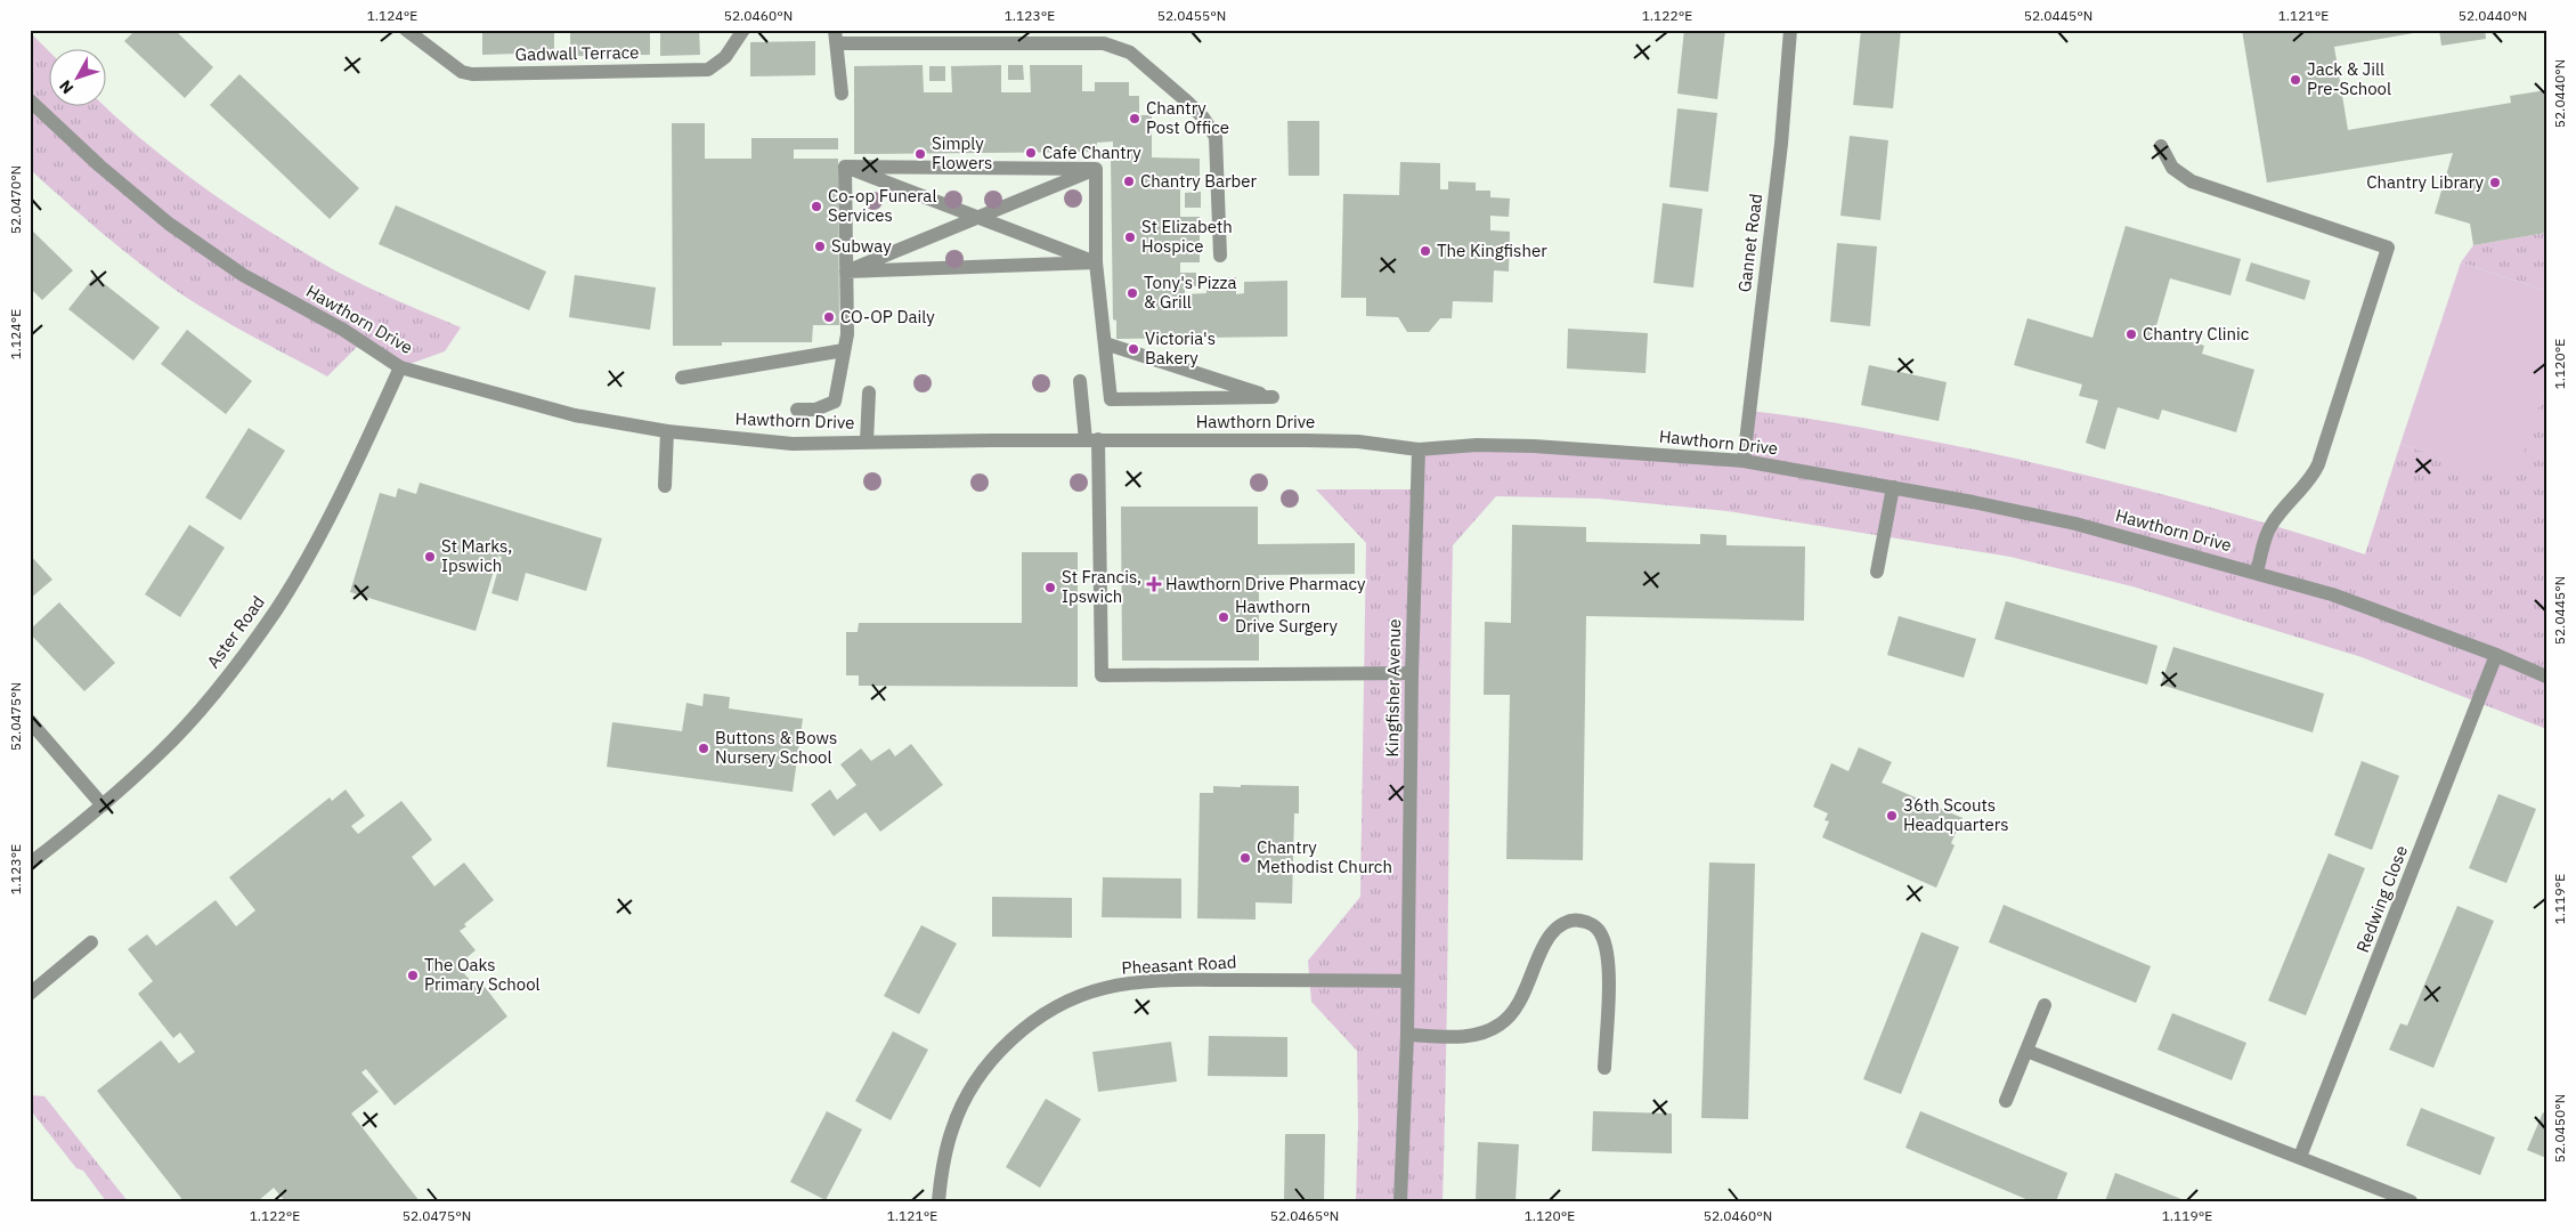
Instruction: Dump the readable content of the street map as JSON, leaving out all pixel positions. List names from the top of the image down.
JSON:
{
  "streets": {
    "street": [
      "Gadwall Terrace",
      "Gannet Road",
      "Hawthorn Drive",
      "Aster Road",
      "Kingfisher Avenue",
      "Redwing Close",
      "Pheasant Road"
    ]
  },
  "crossings": [
    ["Gannet Road", "Hawthorn Drive"],
    ["Hawthorn Drive", "Aster Road"],
    ["Hawthorn Drive", "Kingfisher Avenue"],
    ["Hawthorn Drive", "Redwing Close"],
    ["Kingfisher Avenue", "Pheasant Road"]
  ],
  "places": {
    "other": [
      "Jack & Jill Pre-School",
      "Chantry Post Office",
      "Cafe Chantry",
      "Simply Flowers",
      "Chantry Barber",
      "Chantry Library",
      "Co-op Funeral Services",
      "St Elizabeth Hospice",
      "Subway",
      "The Kingfisher",
      "Tony's Pizza & Grill",
      "CO-OP Daily",
      "Chantry Clinic",
      "Victoria's Bakery",
      "St Marks, Ipswich",
      "St Francis, Ipswich",
      "Hawthorn Drive Surgery",
      "Buttons & Bows Nursery School",
      "36th Scouts Headquarters",
      "Chantry Methodist Church",
      "The Oaks Primary School"
    ],
    "health": ["Hawthorn Drive Pharmacy"]
  },
  "north": "bottom left",
  "coordinates": [
    "1.124°E",
    "52.0460°N",
    "1.123°E",
    "52.0455°N",
    "1.122°E",
    "52.0445°N",
    "1.121°E",
    "52.0440°N",
    "52.0470°N",
    "1.120°E",
    "52.0475°N",
    "1.119°E",
    "52.0450°N",
    "52.0465°N"
  ]
}
